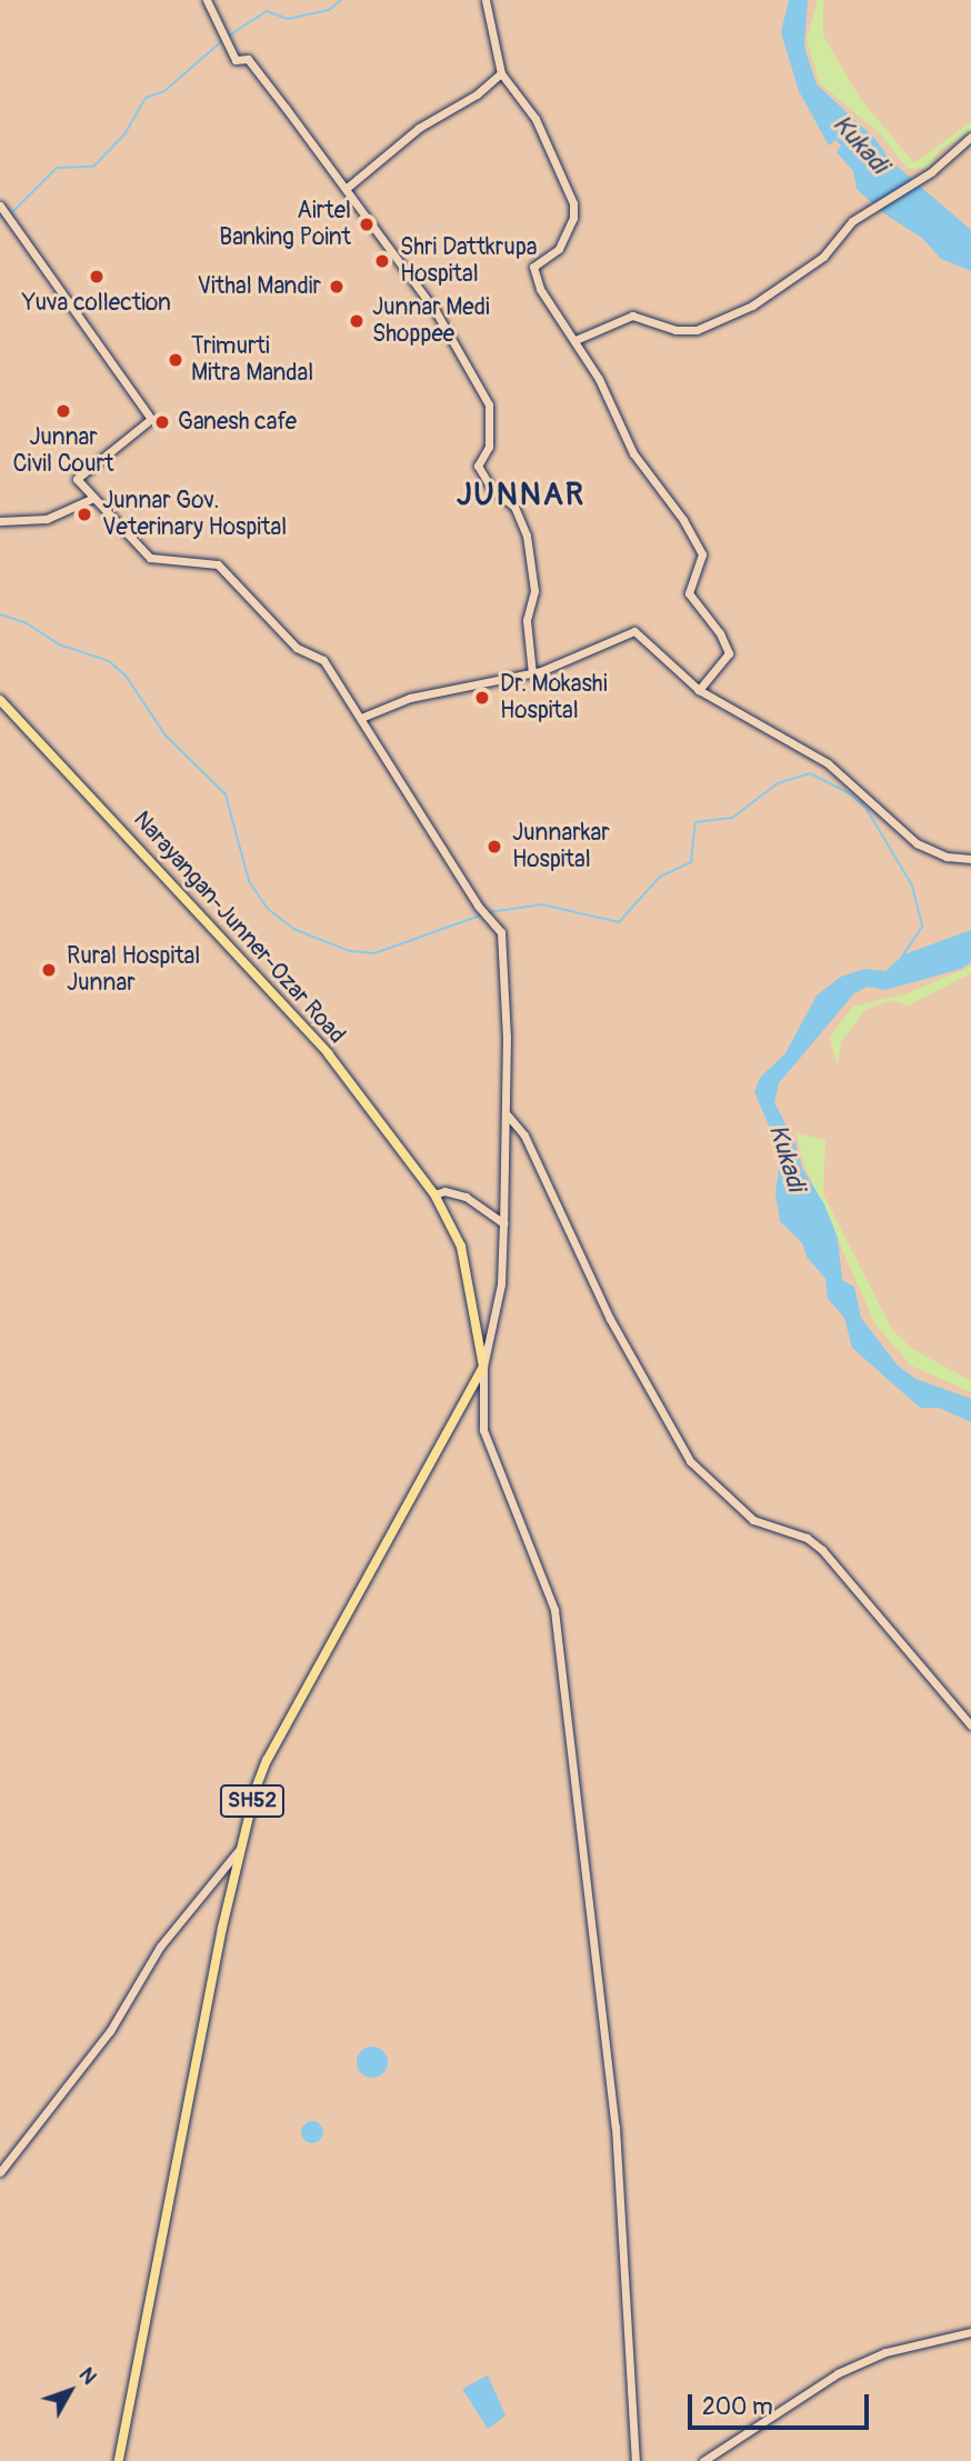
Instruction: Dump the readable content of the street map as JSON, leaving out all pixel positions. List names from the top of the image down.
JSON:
{
  "streets": {
    "main road": ["Narayangan-Junner-Ozar Road", "SH52"]
  },
  "crossings": [
    ["Narayangan-Junner-Ozar Road", "SH52"]
  ],
  "districts": ["JUNNAR"],
  "water": ["Kukadi"],
  "places": [
    "Airtel Banking Point",
    "Shri Dattkrupa Hospital",
    "Yuva collection",
    "Vithal Mandir",
    "Junnar Medi Shoppee",
    "Trimurti Mitra Mandal",
    "Junnar Civil Court",
    "Ganesh cafe",
    "Junnar Gov. Veterinary Hospital",
    "Dr. Mokashi Hospital",
    "Junnarkar Hospital",
    "Rural Hospital Junnar"
  ],
  "scale_bar": "200 m",
  "north": "top right"
}
